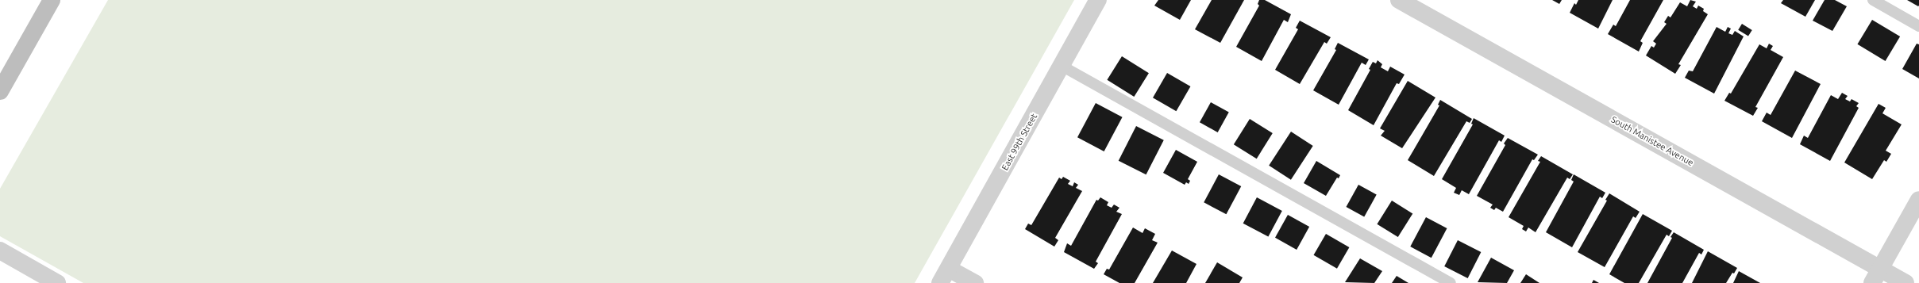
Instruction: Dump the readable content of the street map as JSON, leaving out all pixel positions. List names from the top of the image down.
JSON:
{
  "streets": {
    "street": ["South Manistee Avenue", "East 99th Street"]
  }
}
